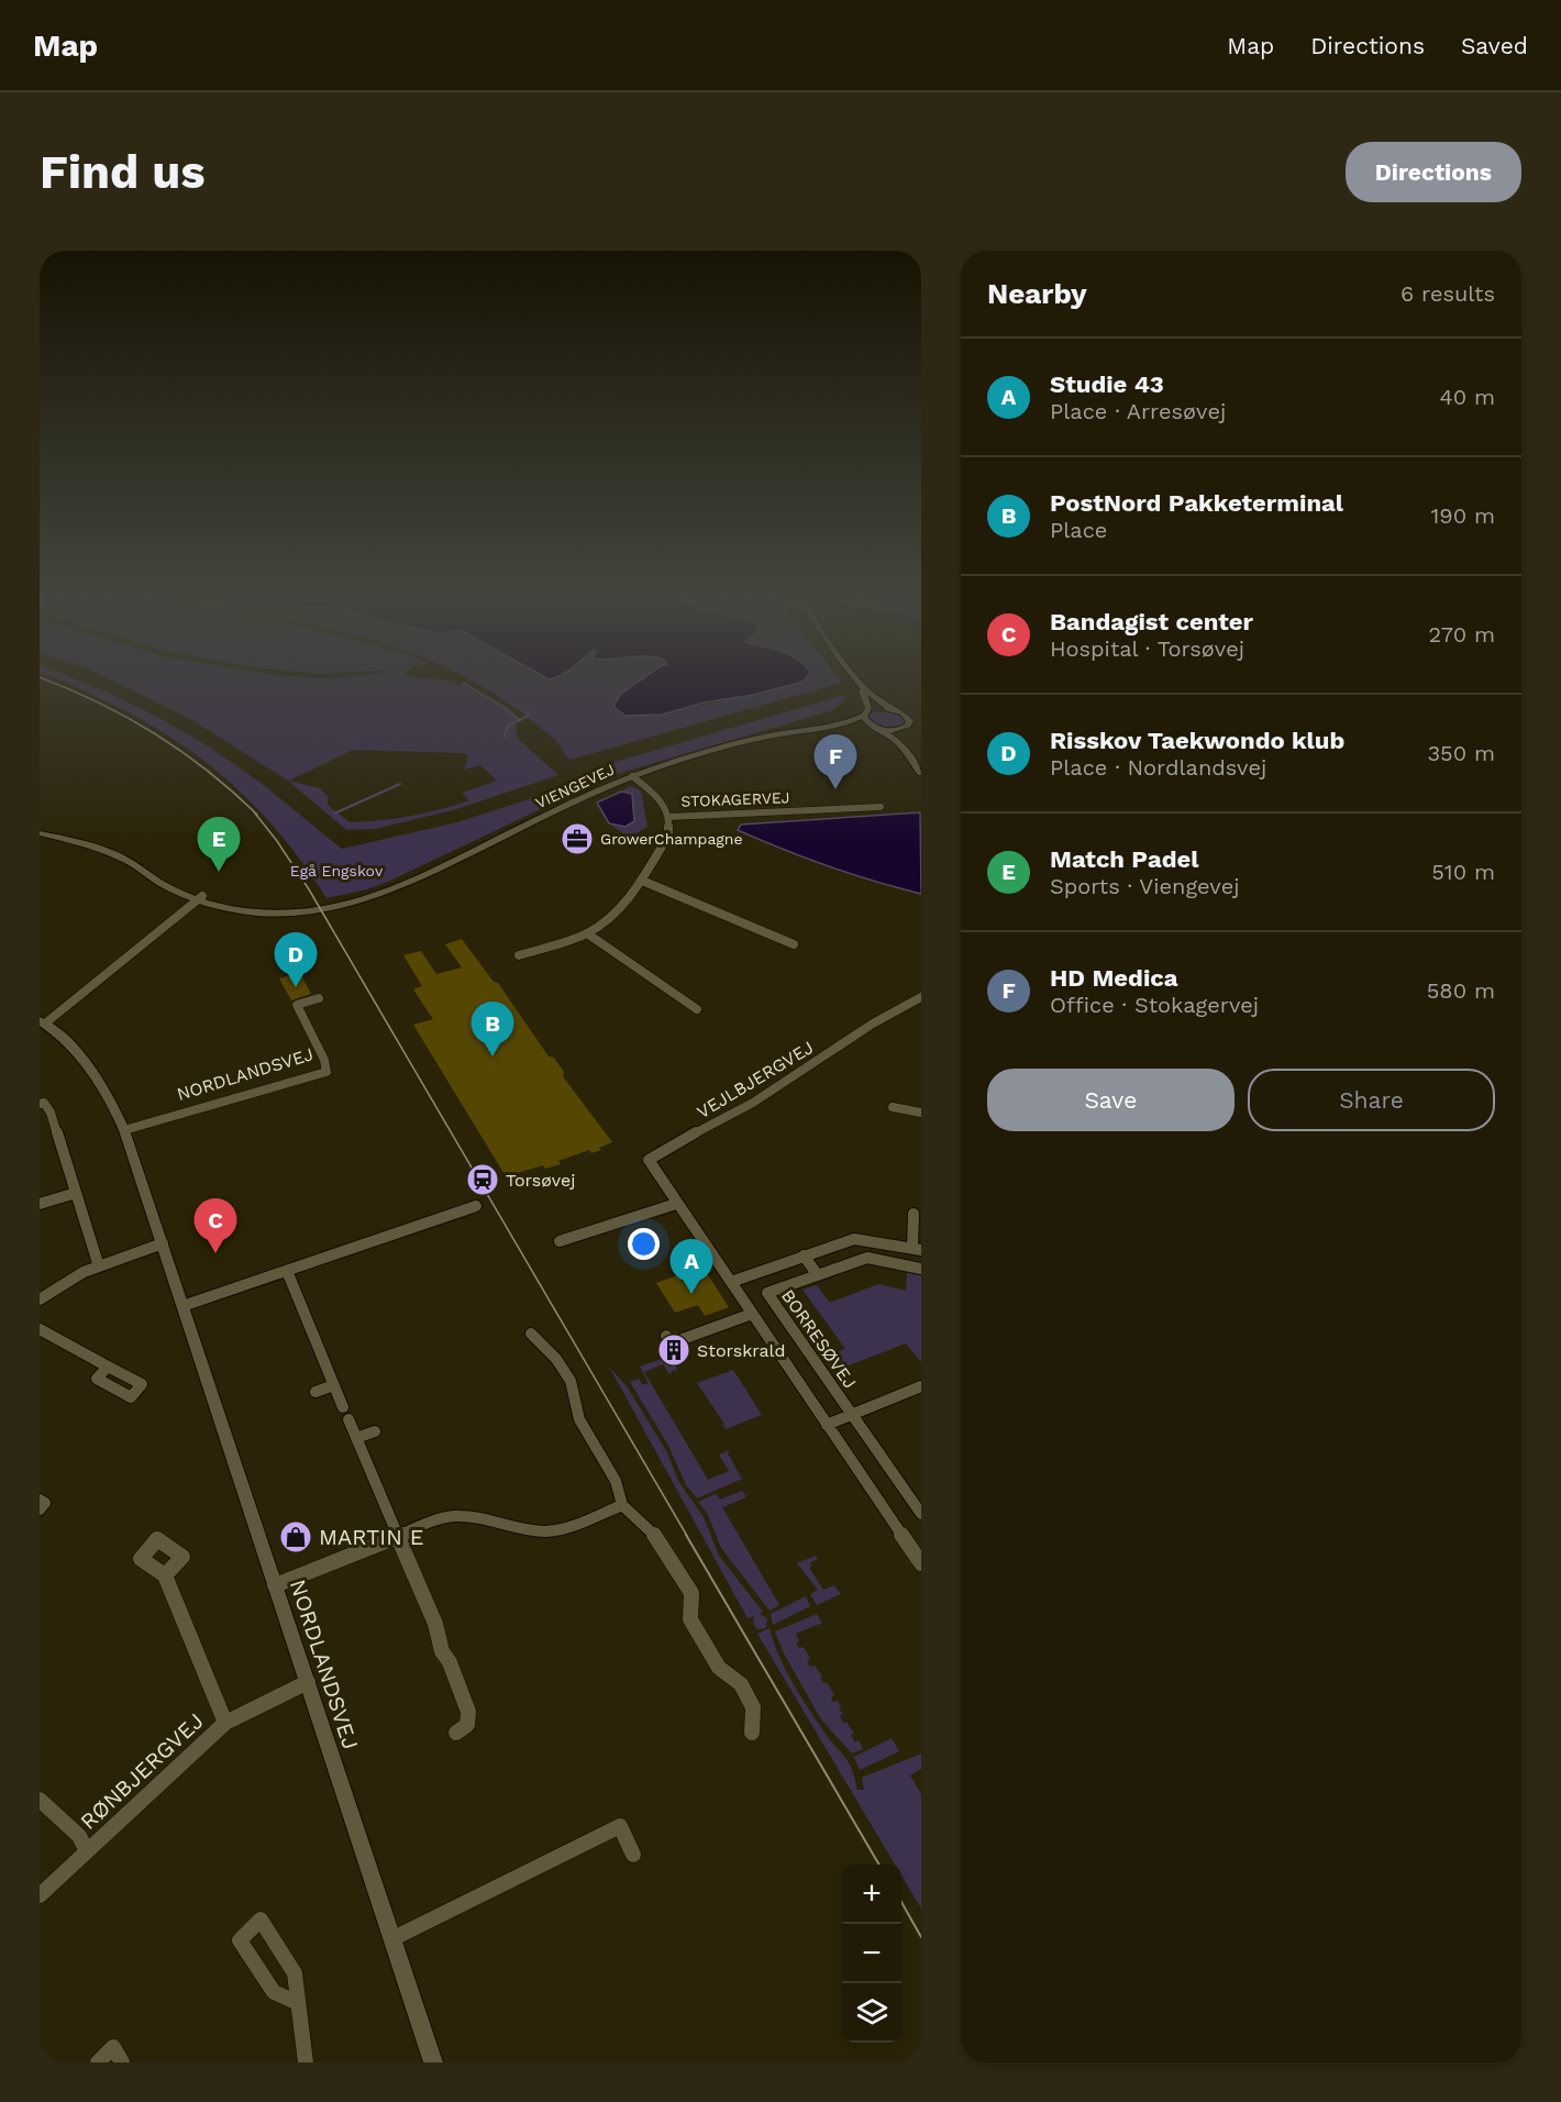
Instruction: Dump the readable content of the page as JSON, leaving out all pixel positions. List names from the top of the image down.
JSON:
{
  "streets": {
    "street": [
      "VIENGEVEJ",
      "STOKAGERVEJ",
      "NORDLANDSVEJ",
      "VEJLBJERGVEJ",
      "BORRESØVEJ",
      "RØNBJERGVEJ"
    ]
  },
  "crossings": [
    ["VIENGEVEJ", "STOKAGERVEJ"],
    ["NORDLANDSVEJ", "RØNBJERGVEJ"]
  ],
  "parks": ["Egå Engskov"],
  "places": {
    "office": ["GrowerChampagne"],
    "station": ["Torsøvej"],
    "building": ["Storskrald"],
    "shop": ["MARTIN E"]
  },
  "page": {
    "header": "Map",
    "nav": ["Map", "Directions", "Saved"],
    "buttons": [
      "Directions",
      ["Save", "Share"]
    ],
    "title": "Find us",
    "heading": ["Nearby", "6 results"],
    "list": [
      {
        "mark": "A",
        "name": "Studie 43",
        "note": "Place · Arresøvej",
        "value": "40 m"
      },
      {
        "mark": "B",
        "name": "PostNord Pakketerminal",
        "note": "Place",
        "value": "190 m"
      },
      {
        "mark": "C",
        "name": "Bandagist center",
        "note": "Hospital · Torsøvej",
        "value": "270 m"
      },
      {
        "mark": "D",
        "name": "Risskov Taekwondo klub",
        "note": "Place · Nordlandsvej",
        "value": "350 m"
      },
      {
        "mark": "E",
        "name": "Match Padel",
        "note": "Sports · Viengevej",
        "value": "510 m"
      },
      {
        "mark": "F",
        "name": "HD Medica",
        "note": "Office · Stokagervej",
        "value": "580 m"
      }
    ],
    "pins": [
      "F",
      "E",
      "D",
      "B",
      "C",
      "A"
    ],
    "map_buttons": ["+", "−"]
  }
}
